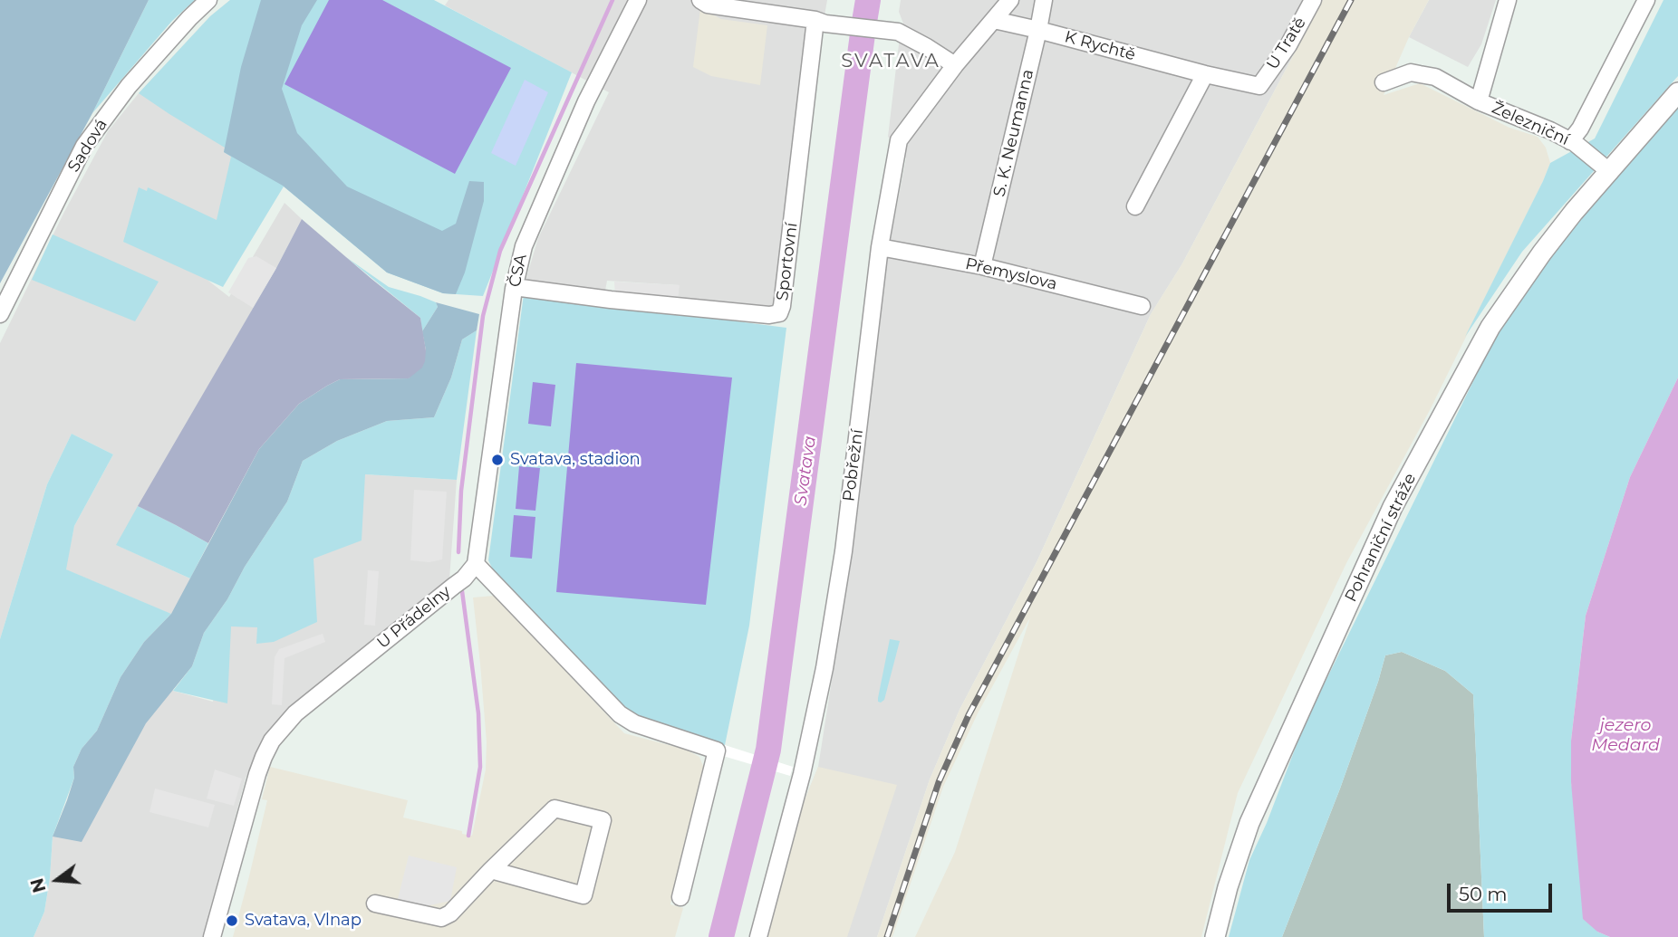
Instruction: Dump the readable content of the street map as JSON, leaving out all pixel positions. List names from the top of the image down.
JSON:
{
  "streets": {
    "street": [
      "U Tratě",
      "K Rychtě",
      "Železniční",
      "S. K. Neumanna",
      "Sadová",
      "Sportovní",
      "ČSA",
      "Přemyslova",
      "Pobřežní",
      "Pohraniční stráže",
      "U Přádelny"
    ]
  },
  "crossings": [
    ["U Tratě", "K Rychtě"],
    ["K Rychtě", "S. K. Neumanna"],
    ["K Rychtě", "Pobřežní"],
    ["Železniční", "Pohraniční stráže"],
    ["S. K. Neumanna", "Přemyslova"],
    ["Sportovní", "ČSA"],
    ["ČSA", "U Přádelny"],
    ["Přemyslova", "Pobřežní"]
  ],
  "districts": ["SVATAVA"],
  "water": ["Svatava", "jezero Medard"],
  "places": ["Svatava, stadion", "Svatava, Vlnap"],
  "scale_bar": "50 m",
  "north": "left"
}
